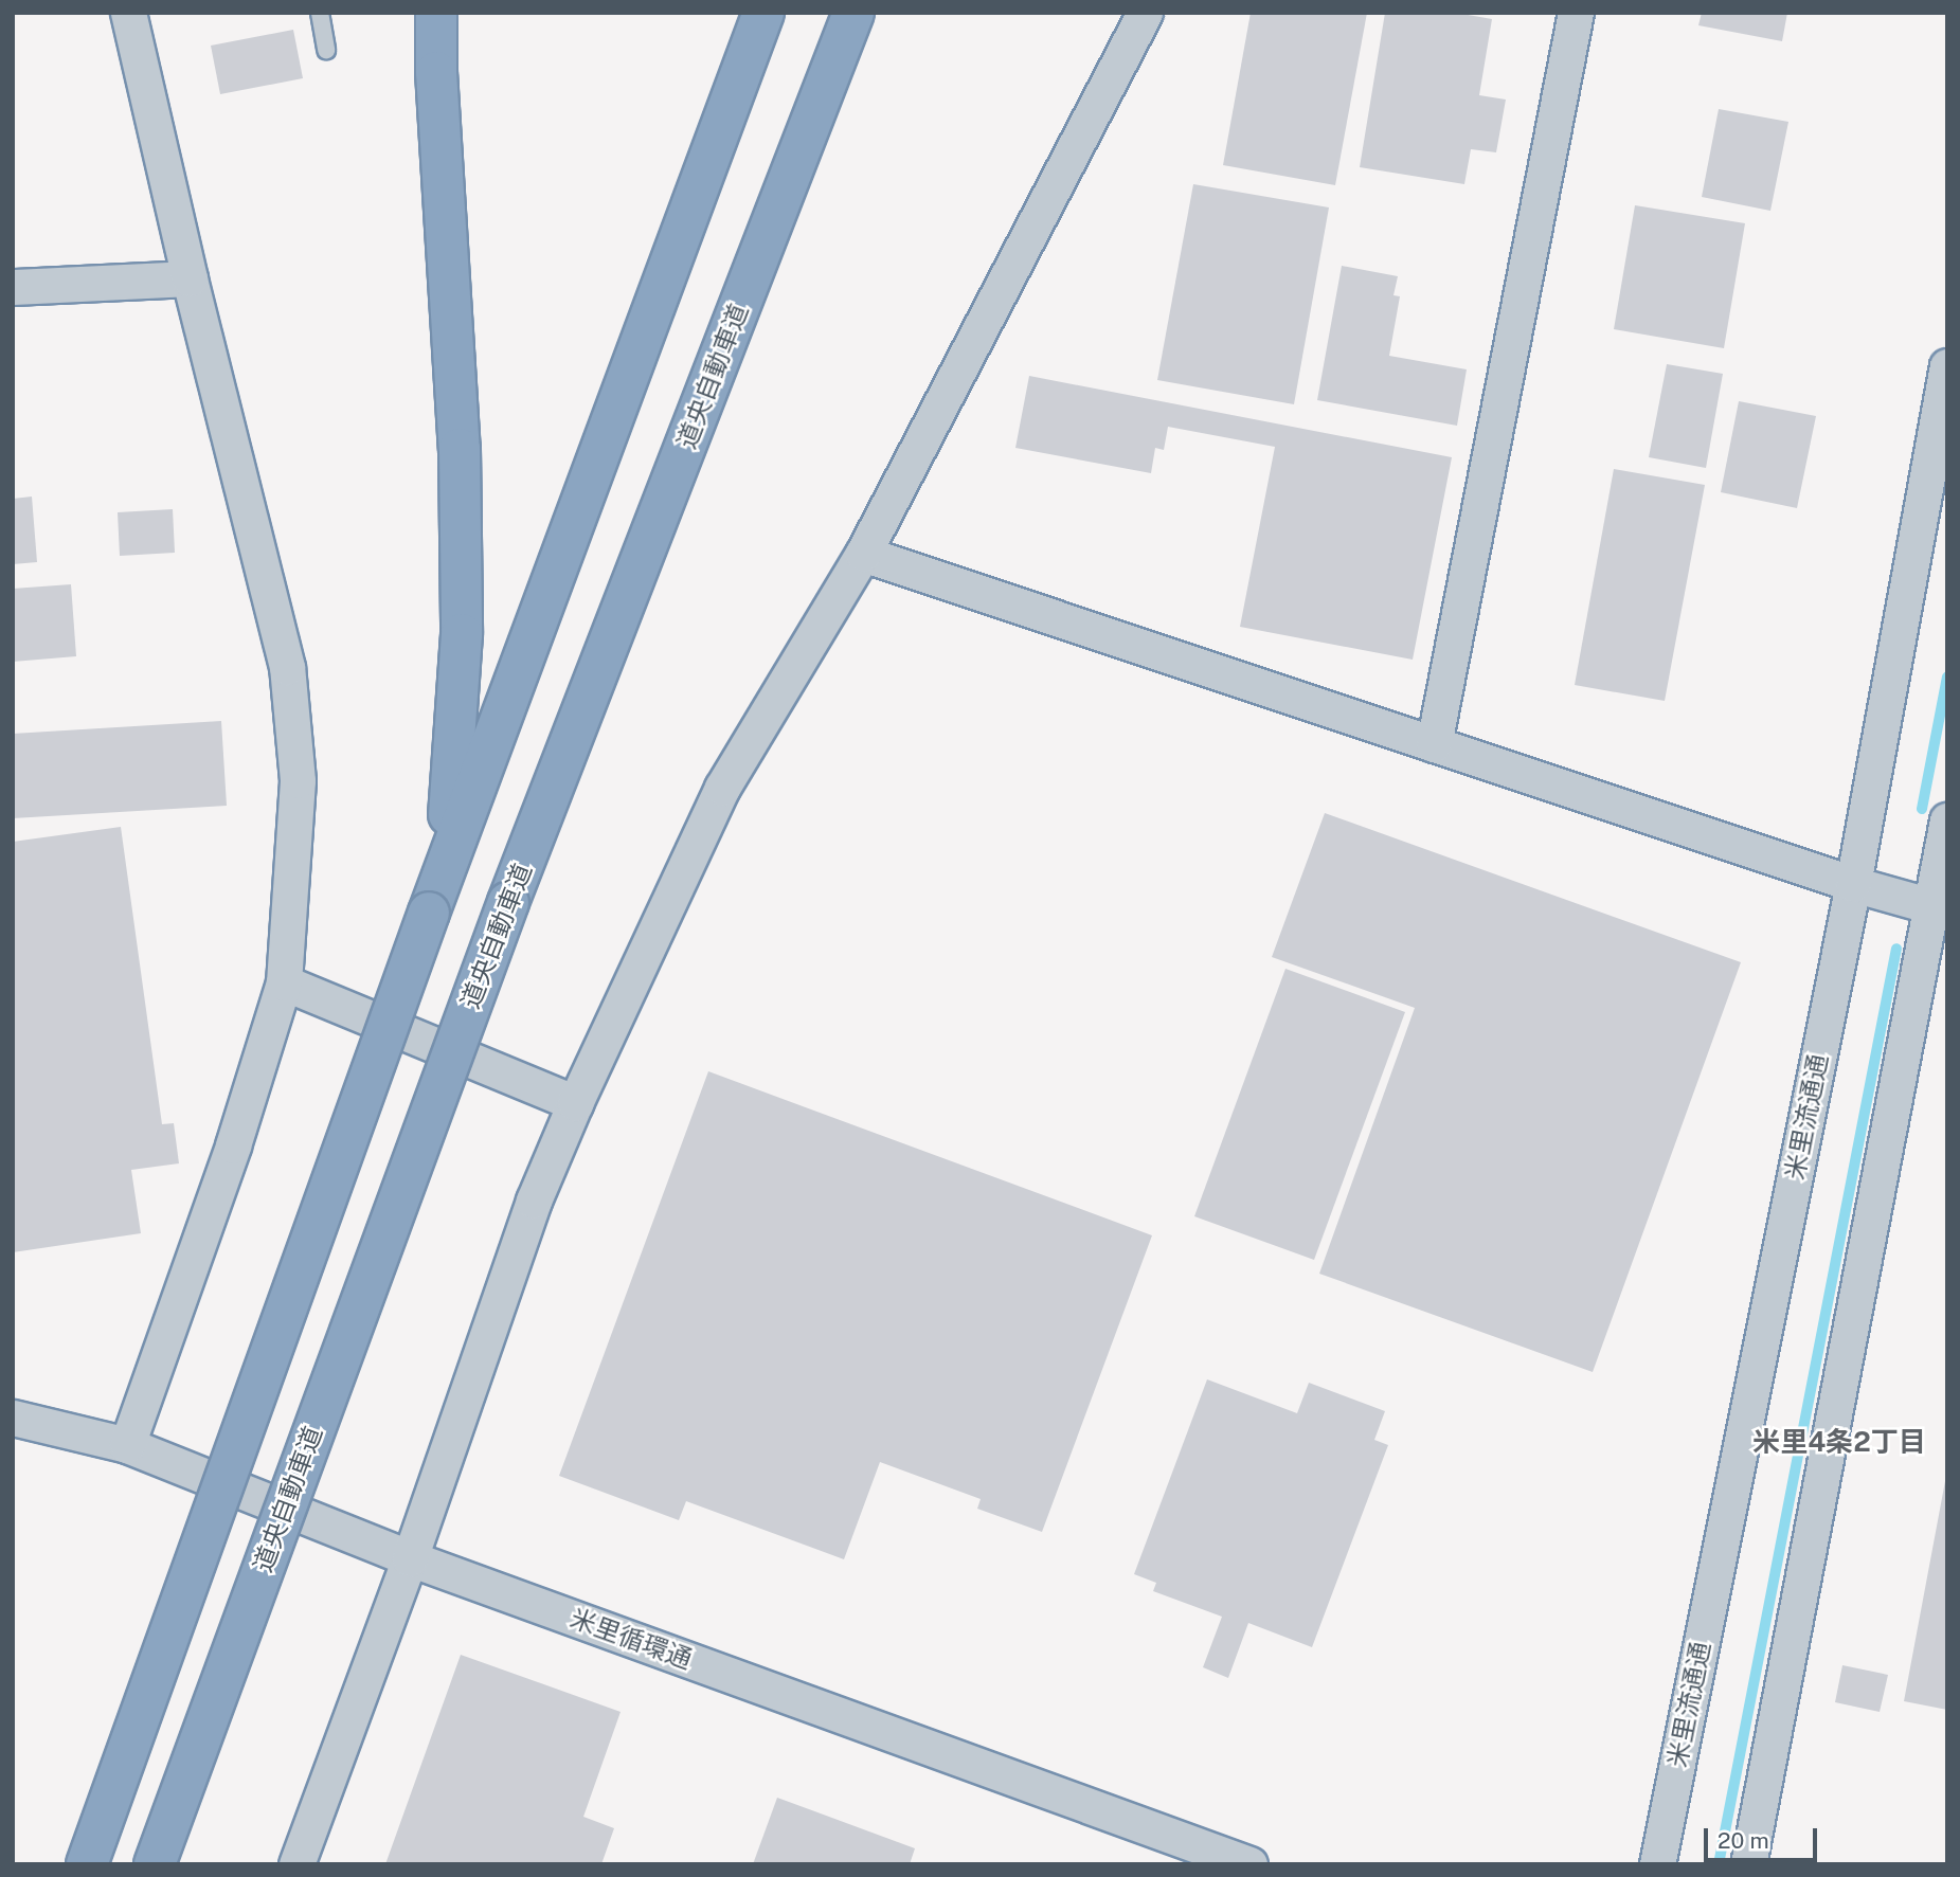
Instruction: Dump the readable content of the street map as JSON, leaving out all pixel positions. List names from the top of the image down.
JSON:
{
  "streets": {
    "highway": ["道央自動車道"],
    "street": ["米里流通通", "米里循環通"]
  },
  "districts": ["米里4条2丁目"],
  "scale_bar": "20 m"
}
